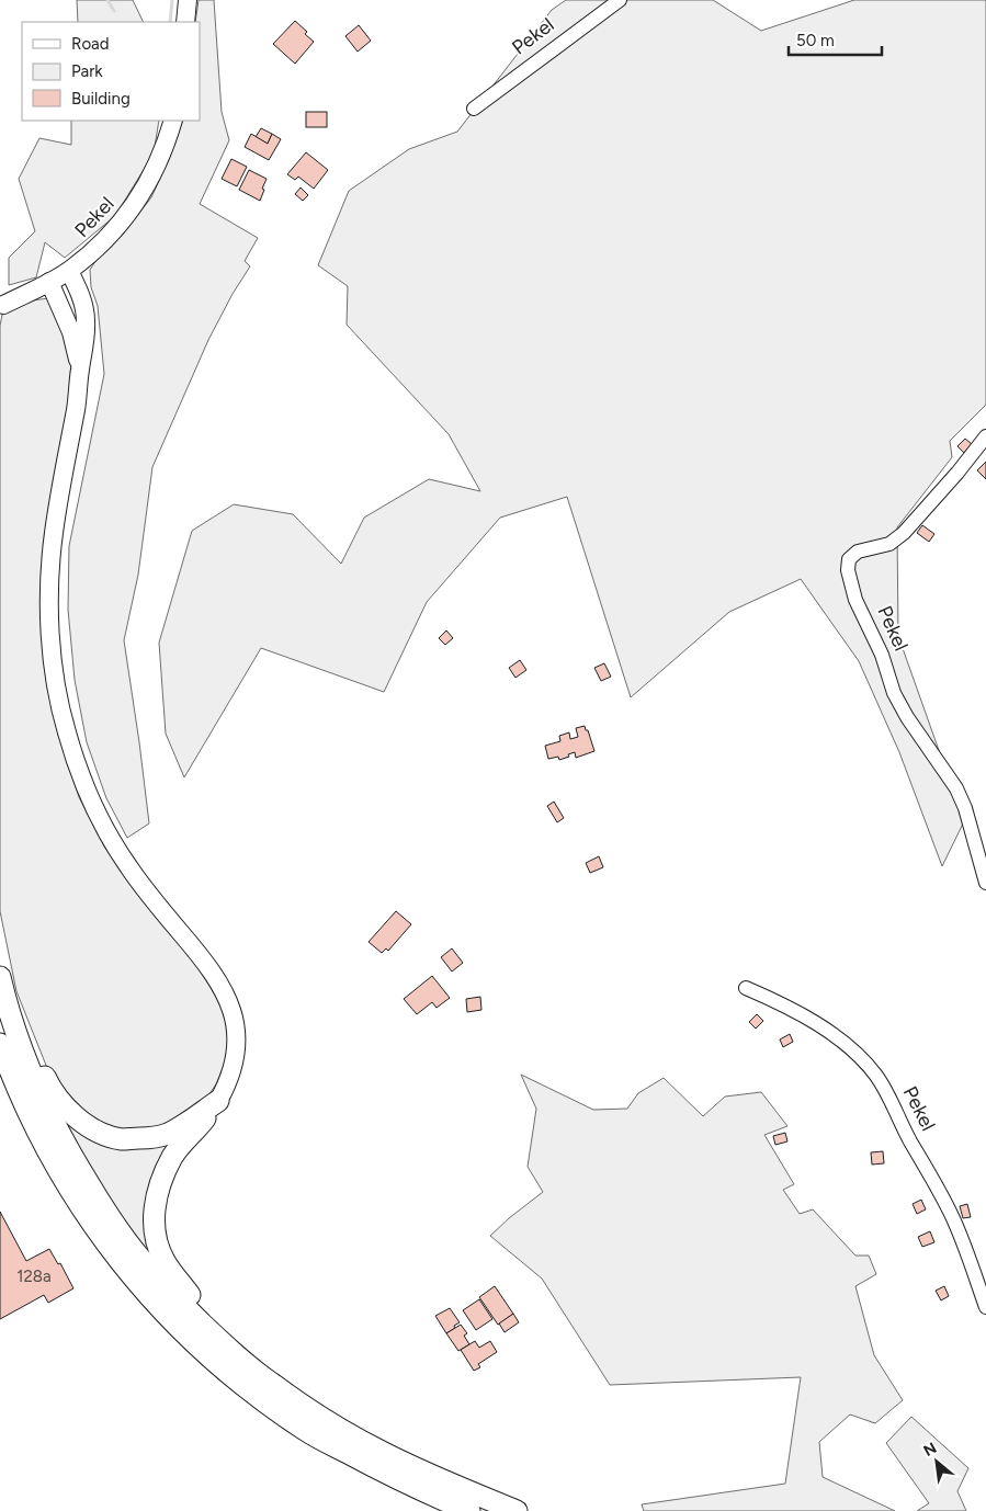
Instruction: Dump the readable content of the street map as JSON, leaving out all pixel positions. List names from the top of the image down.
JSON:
{
  "streets": {
    "main road": ["Pekel"]
  },
  "house_numbers": ["128a"],
  "legend": ["Road", "Park", "Building"],
  "scale_bar": "50 m",
  "north": "top left"
}
